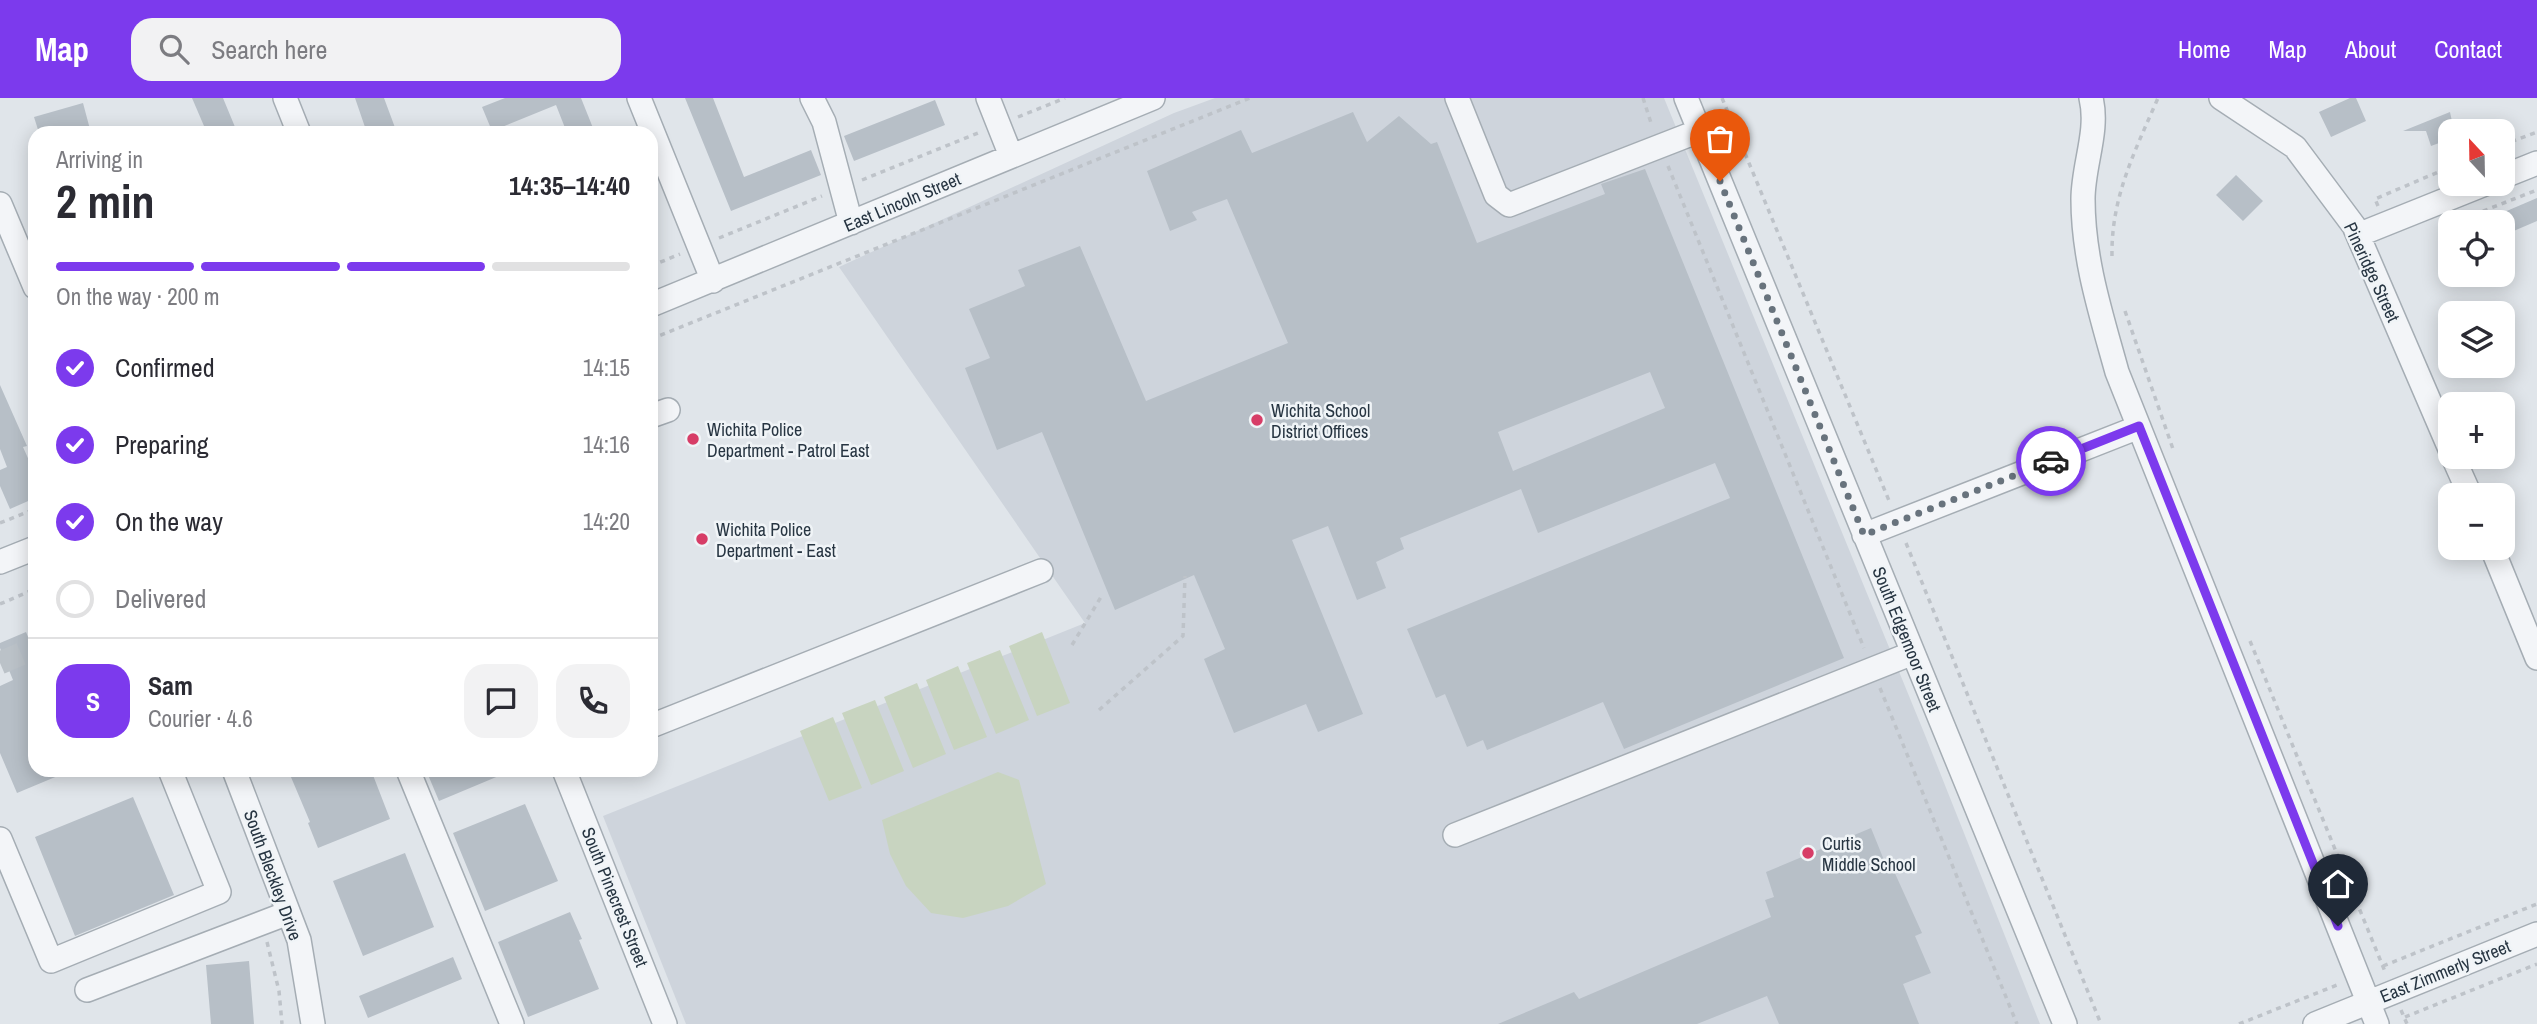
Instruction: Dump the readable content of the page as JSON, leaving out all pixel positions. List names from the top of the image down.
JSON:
{
  "streets": {
    "street": [
      "East Lincoln Street",
      "Pineridge Street",
      "South Edgemoor Street",
      "South Bleckley Drive",
      "South Pinecrest Street",
      "East Zimmerly Street"
    ]
  },
  "places": [
    "Wichita School District Offices",
    "Wichita Police Department - Patrol East",
    "Wichita Police Department - East",
    "Curtis Middle School"
  ],
  "north": "top",
  "page": {
    "header": "Map",
    "search": "Search here",
    "nav": [
      "Home",
      "Map",
      "About",
      "Contact"
    ],
    "map_buttons": ["+", "−"],
    "heading": ["2 min", "Arriving in", "14:35–14:40"],
    "panel": ["Sam", "Courier · 4.6"],
    "bar": "On the way · 200 m",
    "list": [
      ["Confirmed", "14:15"],
      ["Preparing", "14:16"],
      ["On the way", "14:20"],
      "Delivered"
    ],
    "round": "S"
  }
}
